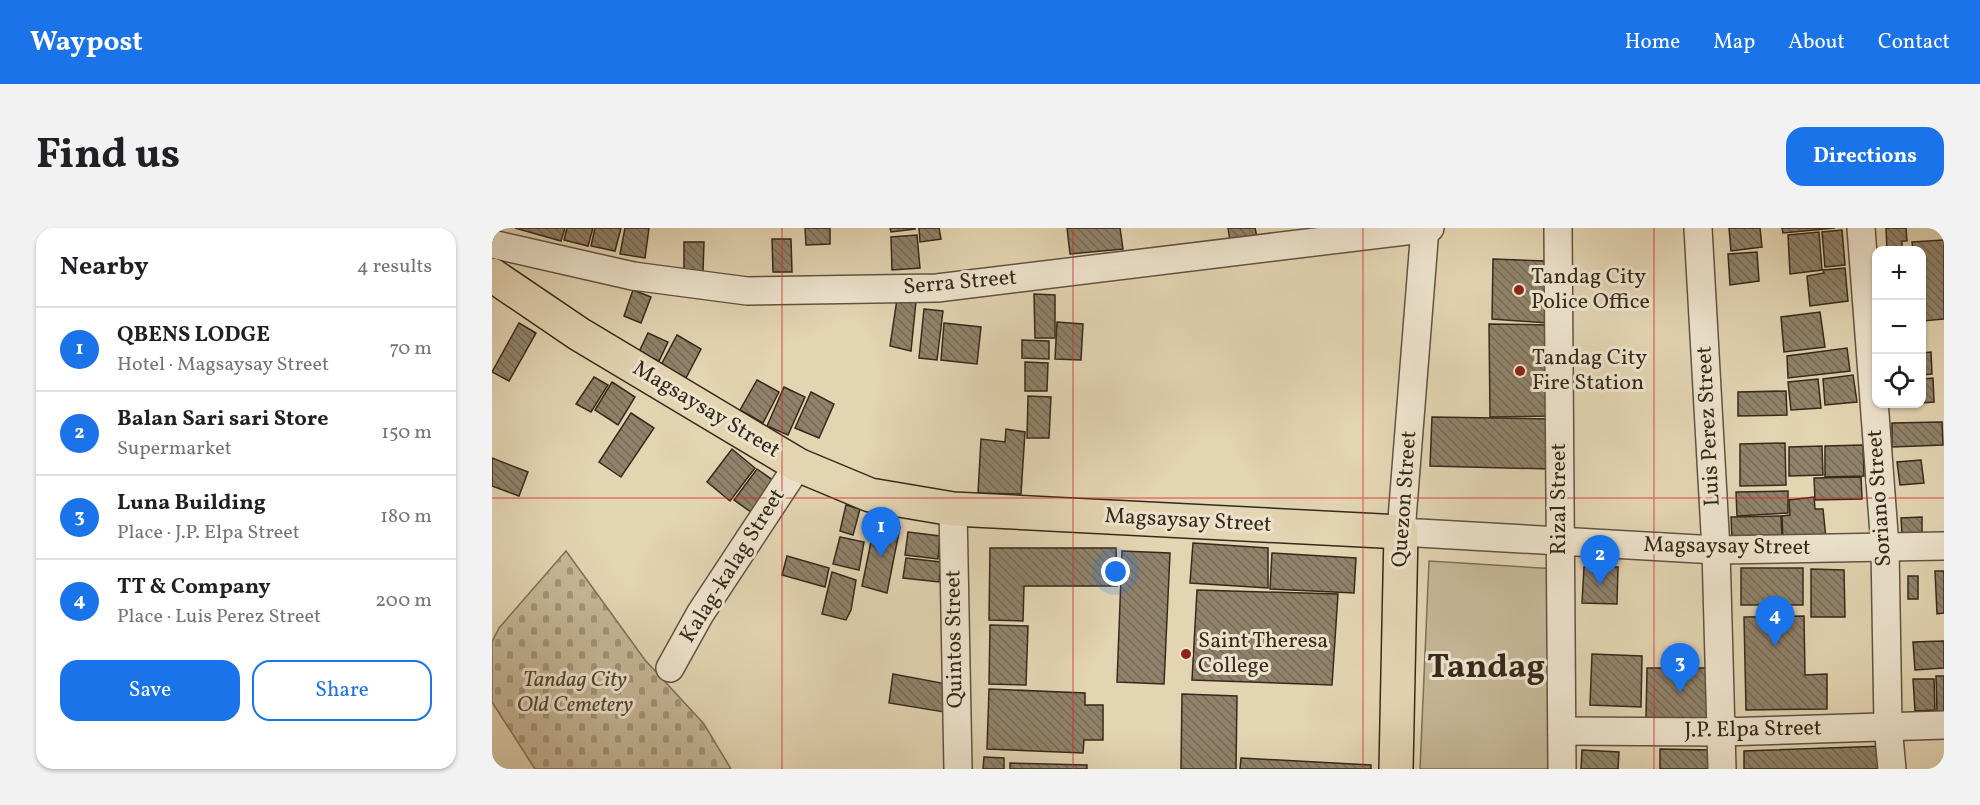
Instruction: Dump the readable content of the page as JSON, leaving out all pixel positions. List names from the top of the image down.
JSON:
{
  "streets": {
    "main road": ["Magsaysay Street", "Quezon Street"],
    "street": [
      "Serra Street",
      "Luis Perez Street",
      "Soriano Street",
      "Rizal Street",
      "Kalag-kalag Street",
      "Quintos Street",
      "J.P. Elpa Street"
    ]
  },
  "crossings": [
    ["Serra Street", "Quezon Street"],
    ["Magsaysay Street", "Luis Perez Street"],
    ["Magsaysay Street", "Soriano Street"],
    ["Magsaysay Street", "Quezon Street"],
    ["Magsaysay Street", "Rizal Street"],
    ["Magsaysay Street", "Kalag-kalag Street"],
    ["Magsaysay Street", "Quintos Street"],
    ["Luis Perez Street", "J.P. Elpa Street"],
    ["Soriano Street", "J.P. Elpa Street"],
    ["Rizal Street", "J.P. Elpa Street"]
  ],
  "districts": ["Tandag"],
  "parks": ["Tandag City Old Cemetery"],
  "places": ["Tandag City Police Office", "Tandag City Fire Station", "Saint Theresa College"],
  "page": {
    "header": "Waypost",
    "nav": [
      "Home",
      "Map",
      "About",
      "Contact"
    ],
    "title": "Find us",
    "buttons": [
      "Directions",
      ["Save", "Share"]
    ],
    "heading": ["Nearby", "4 results"],
    "map_buttons": ["+", "−"],
    "list": [
      {
        "mark": "1",
        "name": "QBENS LODGE",
        "note": "Hotel · Magsaysay Street",
        "value": "70 m"
      },
      {
        "mark": "2",
        "name": "Balan Sari sari Store",
        "note": "Supermarket",
        "value": "150 m"
      },
      {
        "mark": "3",
        "name": "Luna Building",
        "note": "Place · J.P. Elpa Street",
        "value": "180 m"
      },
      {
        "mark": "4",
        "name": "TT & Company",
        "note": "Place · Luis Perez Street",
        "value": "200 m"
      }
    ],
    "pins": [
      "1",
      "2",
      "4",
      "3"
    ]
  }
}
